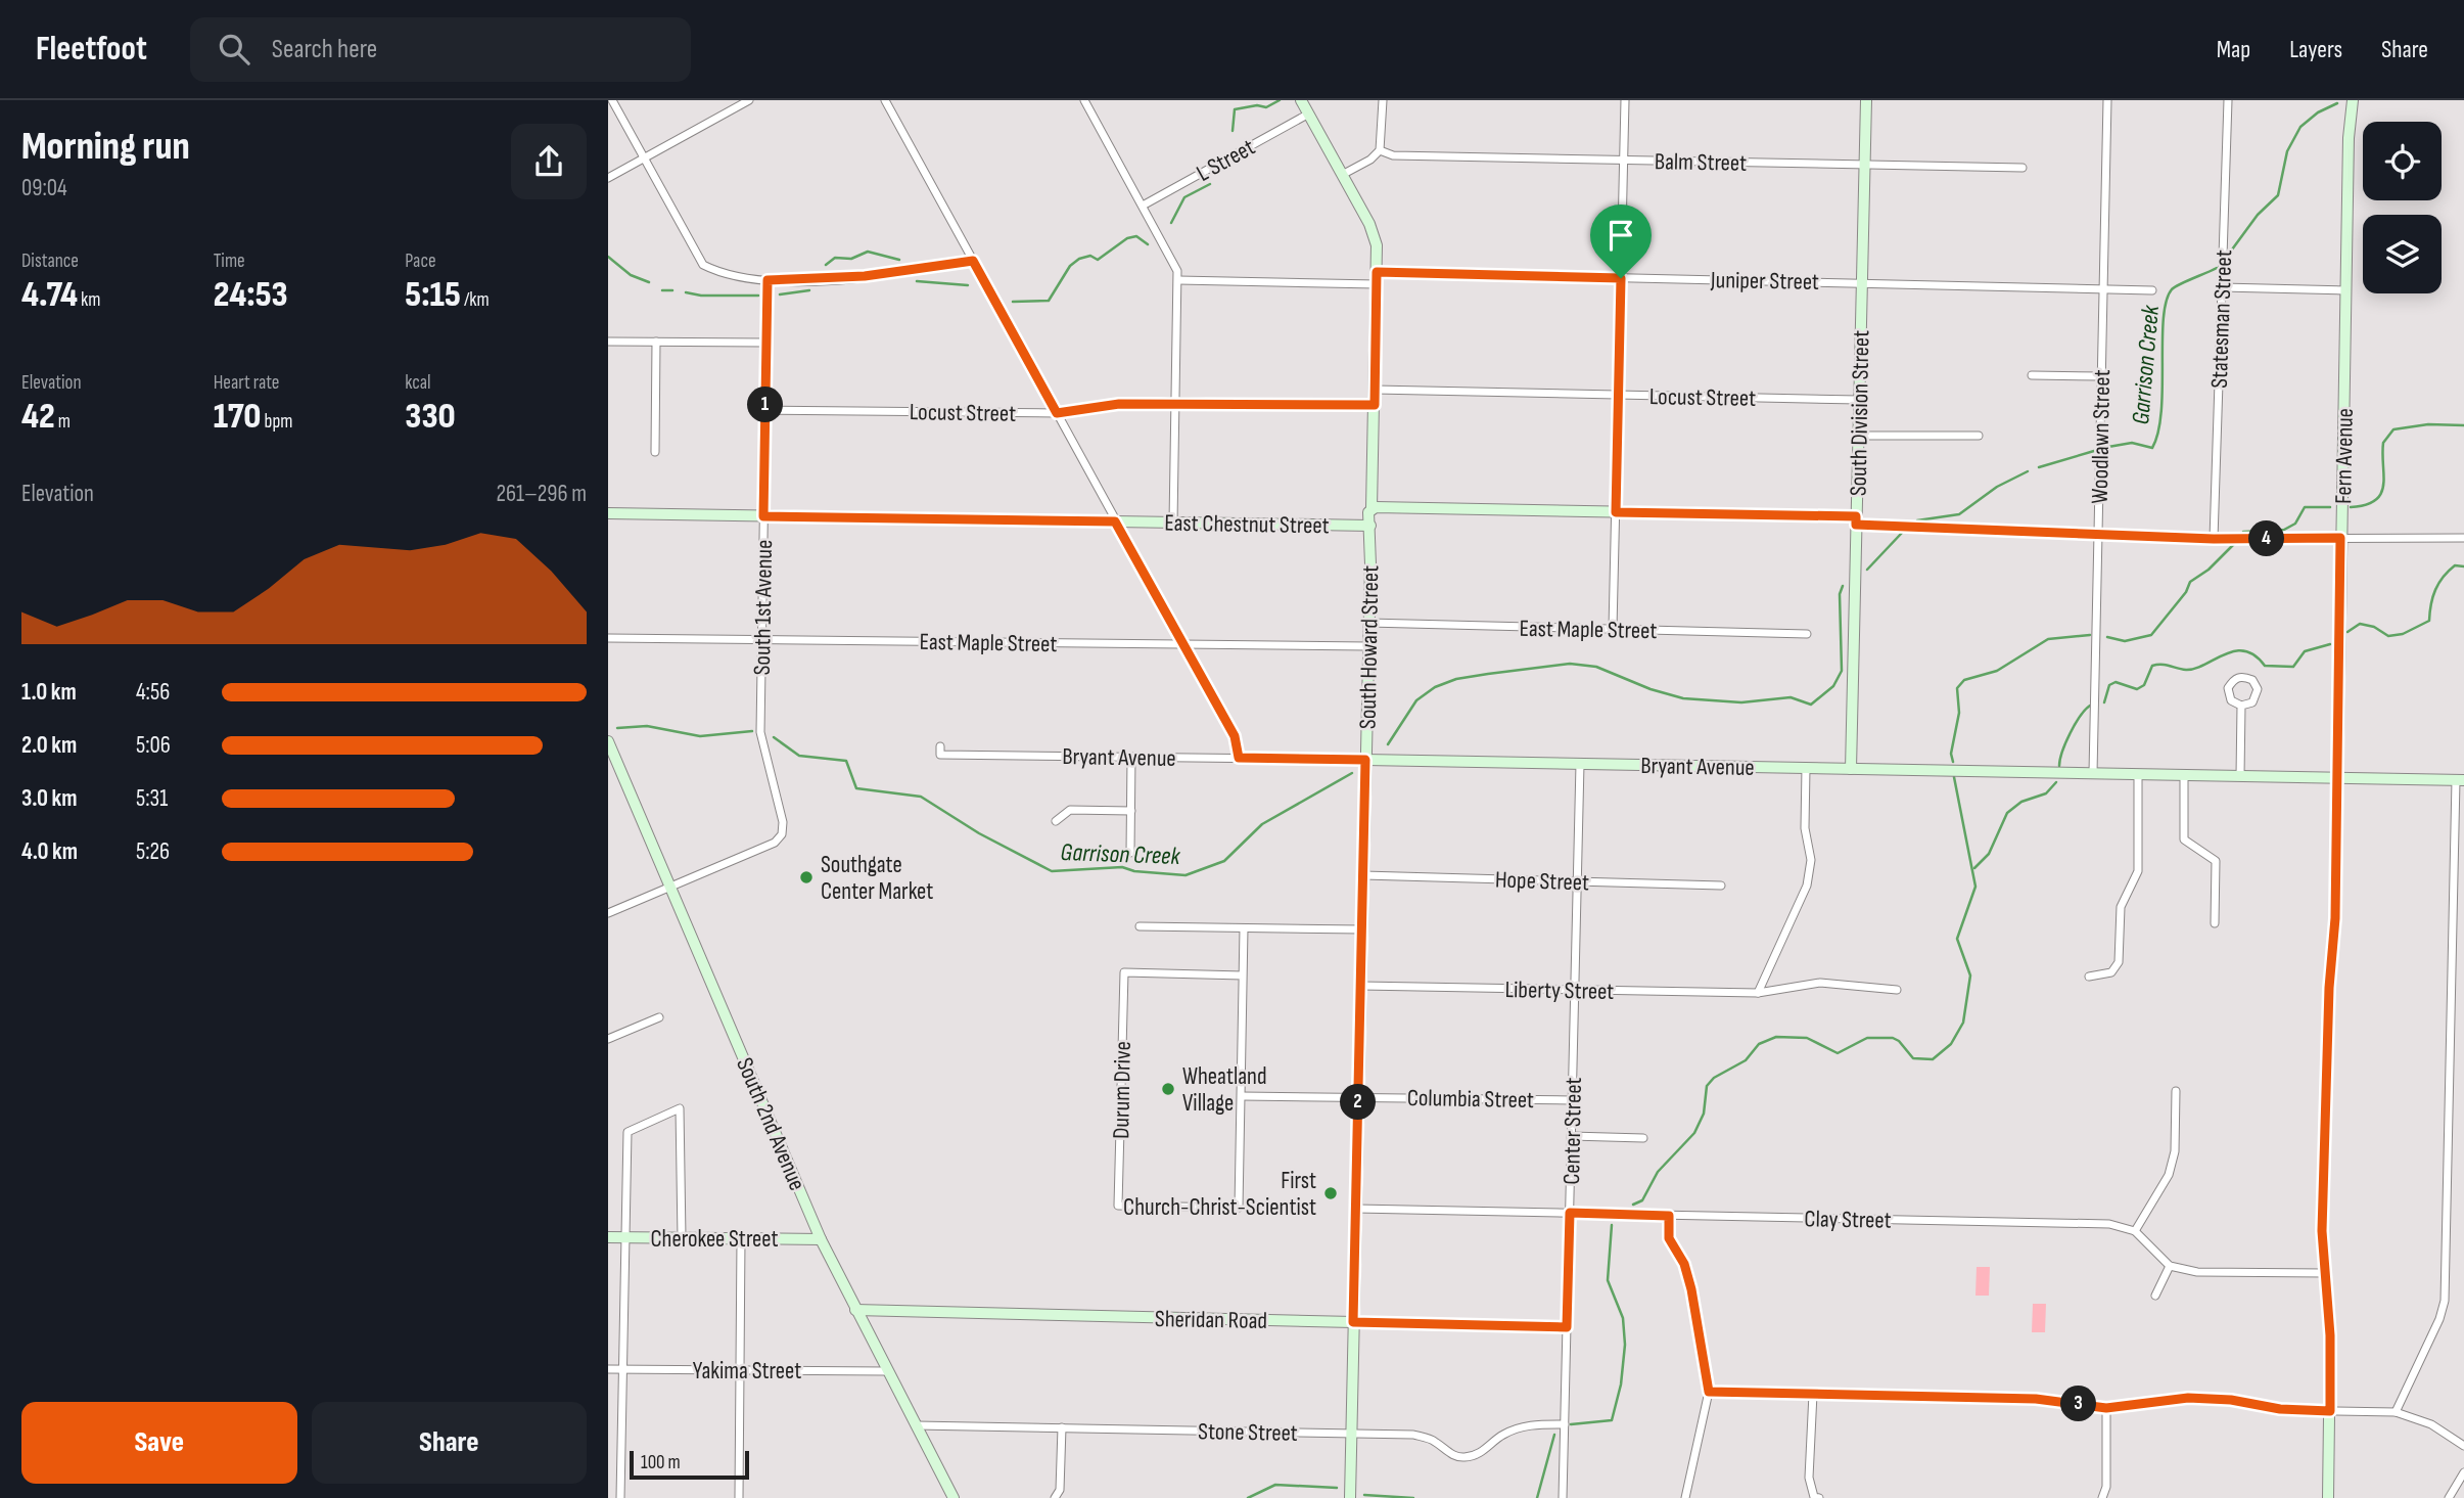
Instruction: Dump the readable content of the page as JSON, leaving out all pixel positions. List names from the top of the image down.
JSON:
{
  "streets": {
    "main road": [
      "South Division Street",
      "Fern Avenue",
      "East Chestnut Street",
      "South Howard Street",
      "Bryant Avenue",
      "South 2nd Avenue",
      "Cherokee Street",
      "Sheridan Road"
    ],
    "street": [
      "L Street",
      "Balm Street",
      "Juniper Street",
      "Statesman Street",
      "Locust Street",
      "Woodlawn Street",
      "South 1st Avenue",
      "East Maple Street",
      "Hope Street",
      "Liberty Street",
      "Durum Drive",
      "Columbia Street",
      "Center Street",
      "Clay Street",
      "Yakima Street",
      "Stone Street"
    ]
  },
  "crossings": [
    ["Balm Street", "South Division Street"],
    ["Juniper Street", "South Division Street"],
    ["Juniper Street", "Woodlawn Street"],
    ["Locust Street", "South Division Street"],
    ["Locust Street", "South 1st Avenue"],
    ["South Division Street", "Bryant Avenue"],
    ["Woodlawn Street", "Bryant Avenue"],
    ["Fern Avenue", "Bryant Avenue"],
    ["East Chestnut Street", "South 1st Avenue"],
    ["East Chestnut Street", "South Howard Street"],
    ["South 1st Avenue", "East Maple Street"],
    ["South 1st Avenue", "South 2nd Avenue"],
    ["East Maple Street", "South Howard Street"],
    ["South Howard Street", "Bryant Avenue"],
    ["South Howard Street", "Hope Street"],
    ["South Howard Street", "Liberty Street"],
    ["South Howard Street", "Columbia Street"],
    ["South Howard Street", "Clay Street"],
    ["South Howard Street", "Sheridan Road"],
    ["South Howard Street", "Stone Street"],
    ["Bryant Avenue", "Center Street"],
    ["Hope Street", "Center Street"],
    ["Liberty Street", "Center Street"],
    ["Durum Drive", "Columbia Street"],
    ["Columbia Street", "Center Street"],
    ["South 2nd Avenue", "Cherokee Street"],
    ["South 2nd Avenue", "Sheridan Road"],
    ["South 2nd Avenue", "Yakima Street"],
    ["South 2nd Avenue", "Stone Street"],
    ["Center Street", "Clay Street"],
    ["Center Street", "Sheridan Road"],
    ["Center Street", "Stone Street"]
  ],
  "water": ["Garrison Creek"],
  "places": ["Southgate Center Market", "Wheatland Village", "First Church-Christ-Scientist"],
  "scale_bar": "100 m",
  "page": {
    "header": "Fleetfoot",
    "search": "Search here",
    "nav": ["Map", "Layers", "Share"],
    "heading": ["Morning run", "09:04"],
    "stats": [
      ["Distance", "4.74 km"],
      ["Time", "24:53"],
      ["Pace", "5:15 /km"],
      ["Elevation", "42 m"],
      ["Heart rate", "170 bpm"],
      ["kcal", "330"]
    ],
    "pins": [
      "1",
      "4",
      "2",
      "3"
    ],
    "chart": ["Elevation", "261–296 m"],
    "list": [
      {
        "name": "1.0 km",
        "note": "4:56"
      },
      {
        "name": "2.0 km",
        "note": "5:06"
      },
      {
        "name": "3.0 km",
        "note": "5:31"
      },
      {
        "name": "4.0 km",
        "note": "5:26"
      }
    ],
    "buttons": ["Save", "Share"],
    "scale": "100 m"
  }
}
